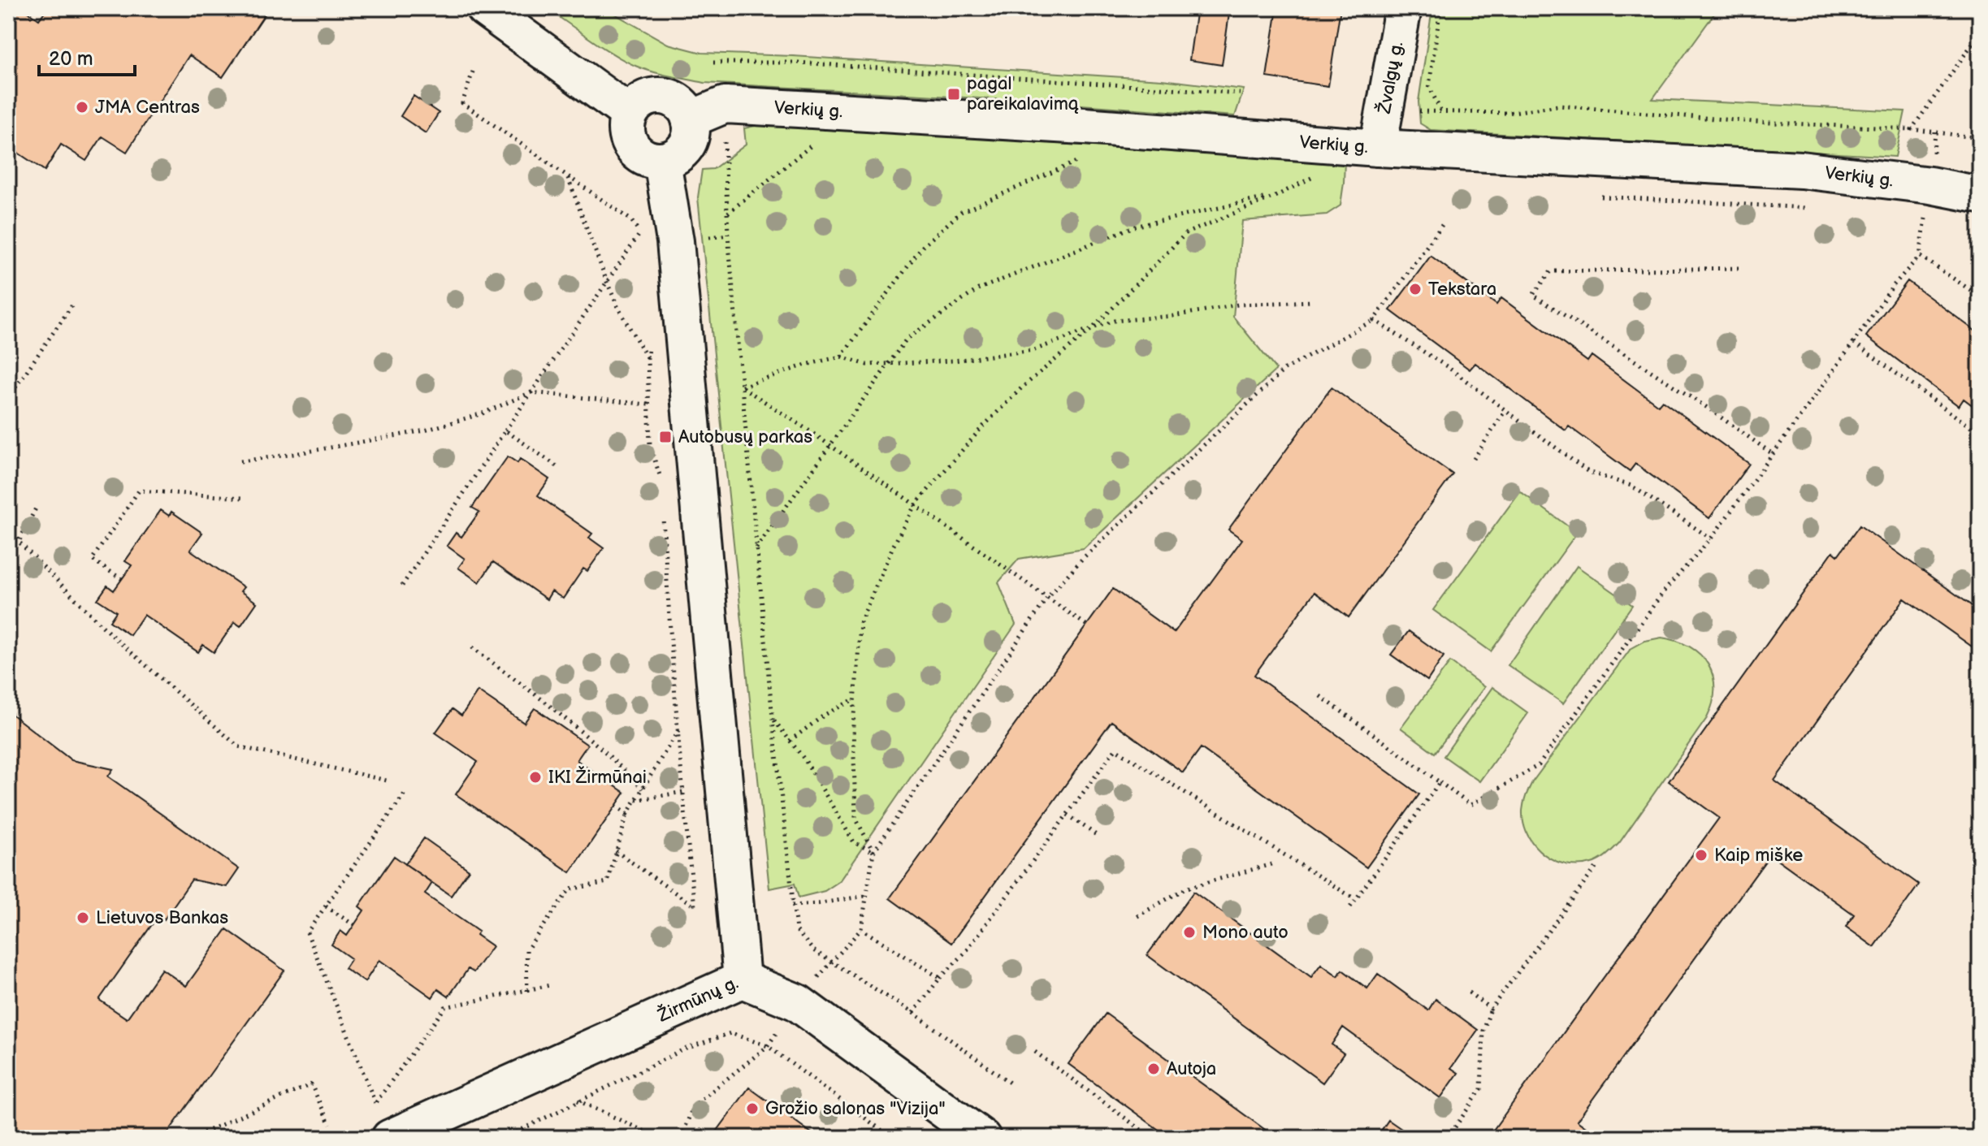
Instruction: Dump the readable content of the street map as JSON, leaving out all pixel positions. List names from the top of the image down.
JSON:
{
  "streets": {
    "main road": ["Žvalgų g.", "Verkių g.", "Žirmūnų g."]
  },
  "crossings": [
    ["Žvalgų g.", "Verkių g."]
  ],
  "places": {
    "transit": ["pagal pareikalavimą", "Autobusų parkas"],
    "other": [
      "JMA Centras",
      "Tekstara",
      "IKI Žirmūnai",
      "Kaip miške",
      "Lietuvos Bankas",
      "Mono auto",
      "Autoja",
      "Grožio salonas \"Vizija\""
    ]
  },
  "scale_bar": "20 m"
}
